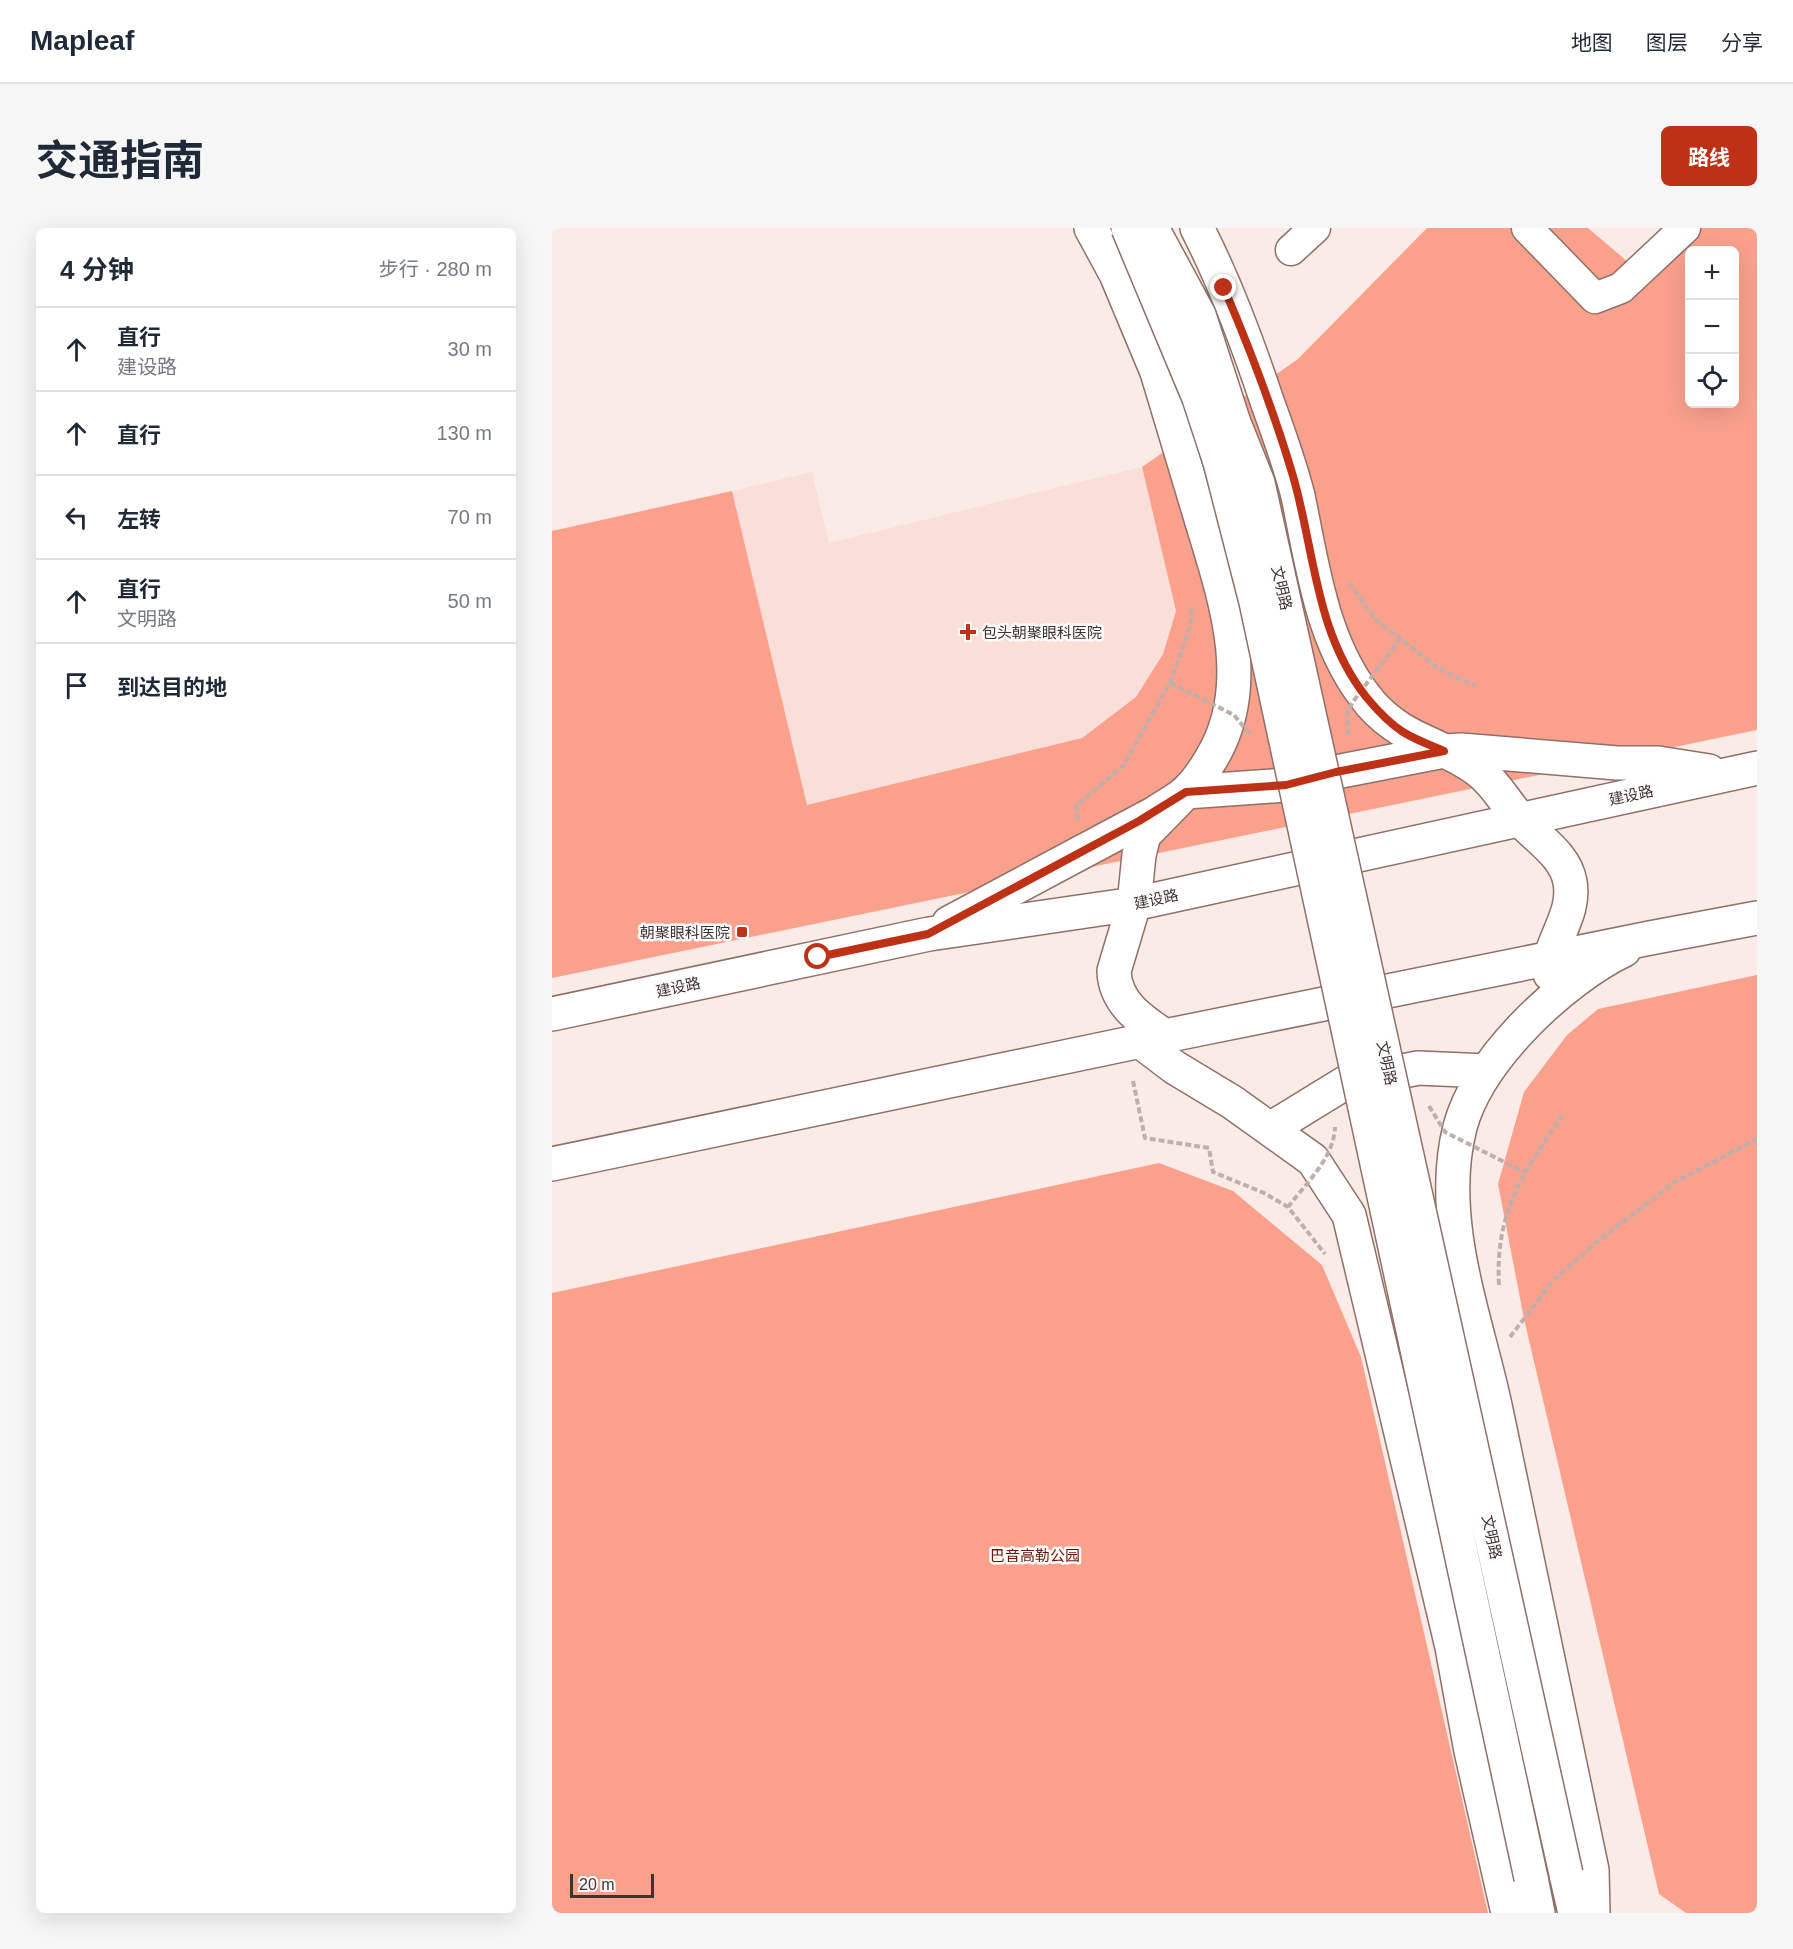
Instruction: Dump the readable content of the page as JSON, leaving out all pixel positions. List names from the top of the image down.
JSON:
{
  "streets": {
    "main road": ["文明路", "建设路"]
  },
  "parks": ["巴音高勒公园"],
  "places": {
    "health": ["包头朝聚眼科医院"],
    "transit": ["朝聚眼科医院"]
  },
  "scale_bar": "20 m",
  "page": {
    "header": "Mapleaf",
    "nav": ["地图", "图层", "分享"],
    "title": "交通指南",
    "buttons": "路线",
    "heading": ["4 分钟", "步行 · 280 m"],
    "map_buttons": ["+", "−"],
    "list": [
      ["直行", "建设路", "30 m"],
      ["直行", "130 m"],
      ["左转", "70 m"],
      ["直行", "文明路", "50 m"],
      "到达目的地"
    ],
    "scale": "20 m"
  }
}
